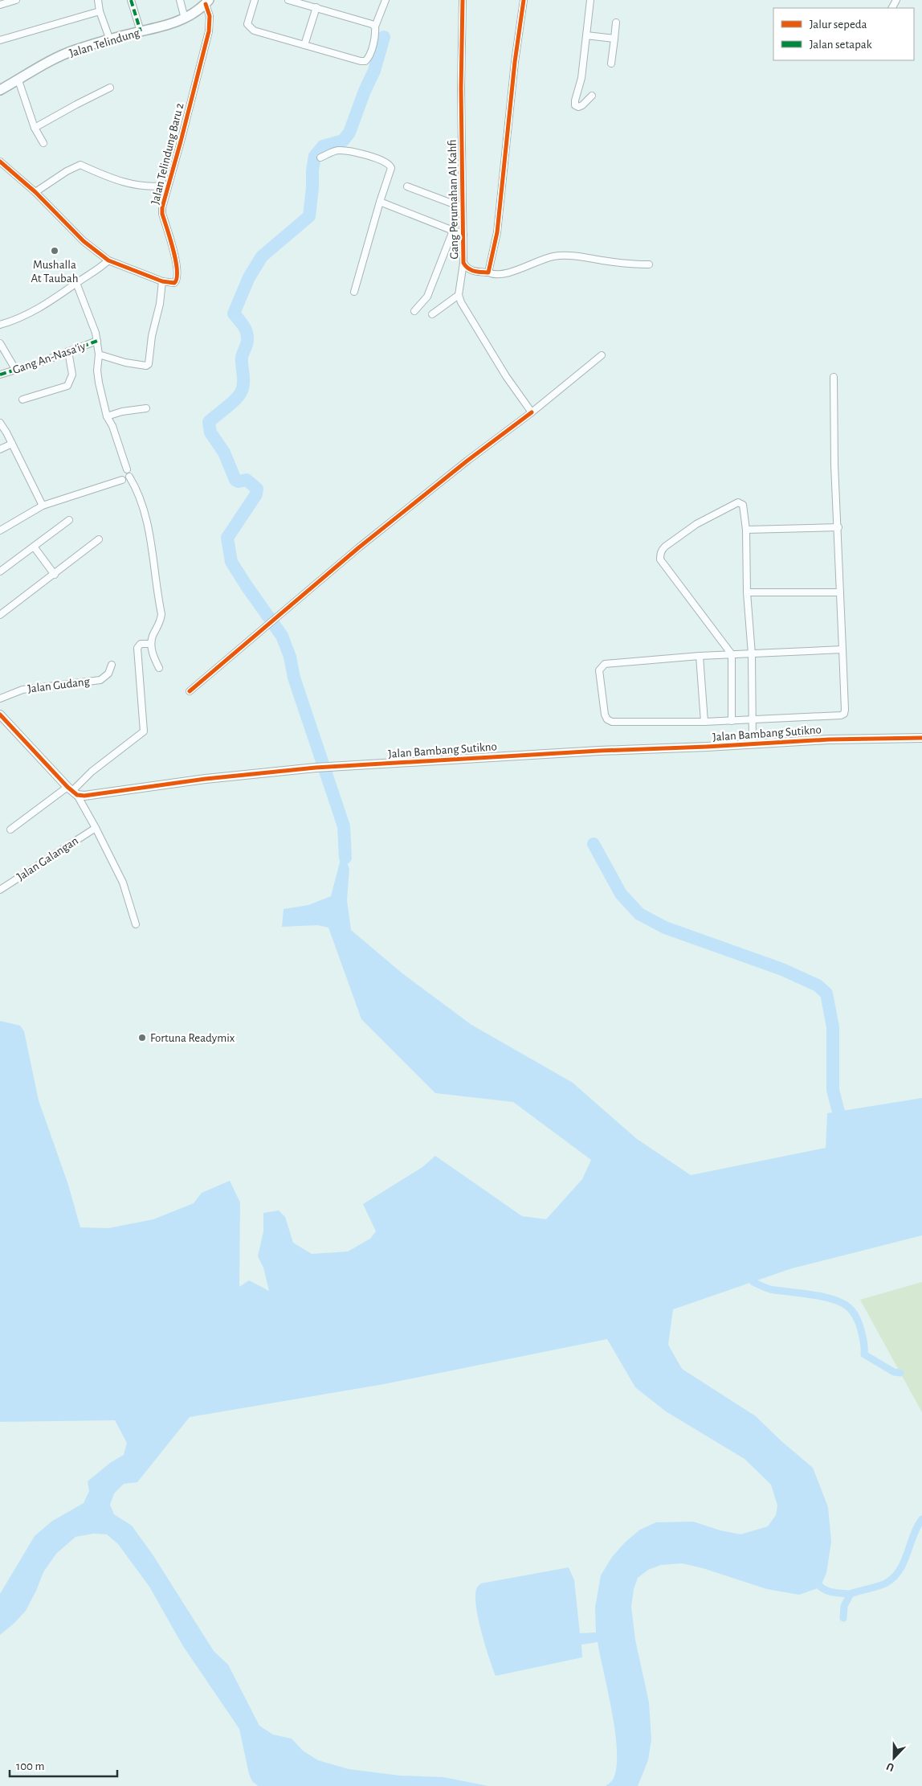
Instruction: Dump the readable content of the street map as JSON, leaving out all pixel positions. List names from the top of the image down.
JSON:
{
  "streets": {
    "main road": ["Jalan Telindung"],
    "street": [
      "Jalan Telindung Baru 2",
      "Gang Perumahan Al Kahfi",
      "Gang An-Nasa'iy",
      "Jalan Gudang",
      "Jalan Bambang Sutikno",
      "Jalan Galangan"
    ]
  },
  "crossings": [
    ["Jalan Telindung", "Jalan Telindung Baru 2"]
  ],
  "places": ["Mushalla At Taubah", "Fortuna Readymix"],
  "legend": ["Jalur sepeda", "Jalan setapak"],
  "scale_bar": "100 m",
  "north": "bottom"
}
